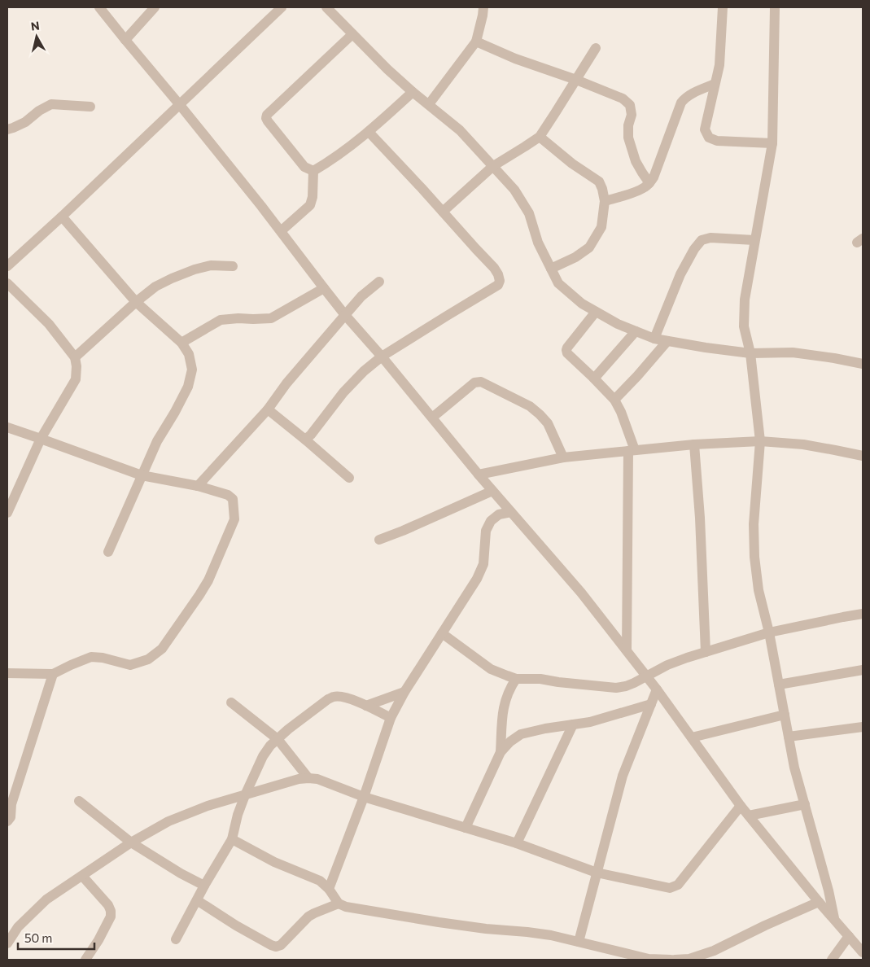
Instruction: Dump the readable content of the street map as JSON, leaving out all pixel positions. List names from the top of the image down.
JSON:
{
  "scale_bar": "50 m",
  "north": "top"
}
